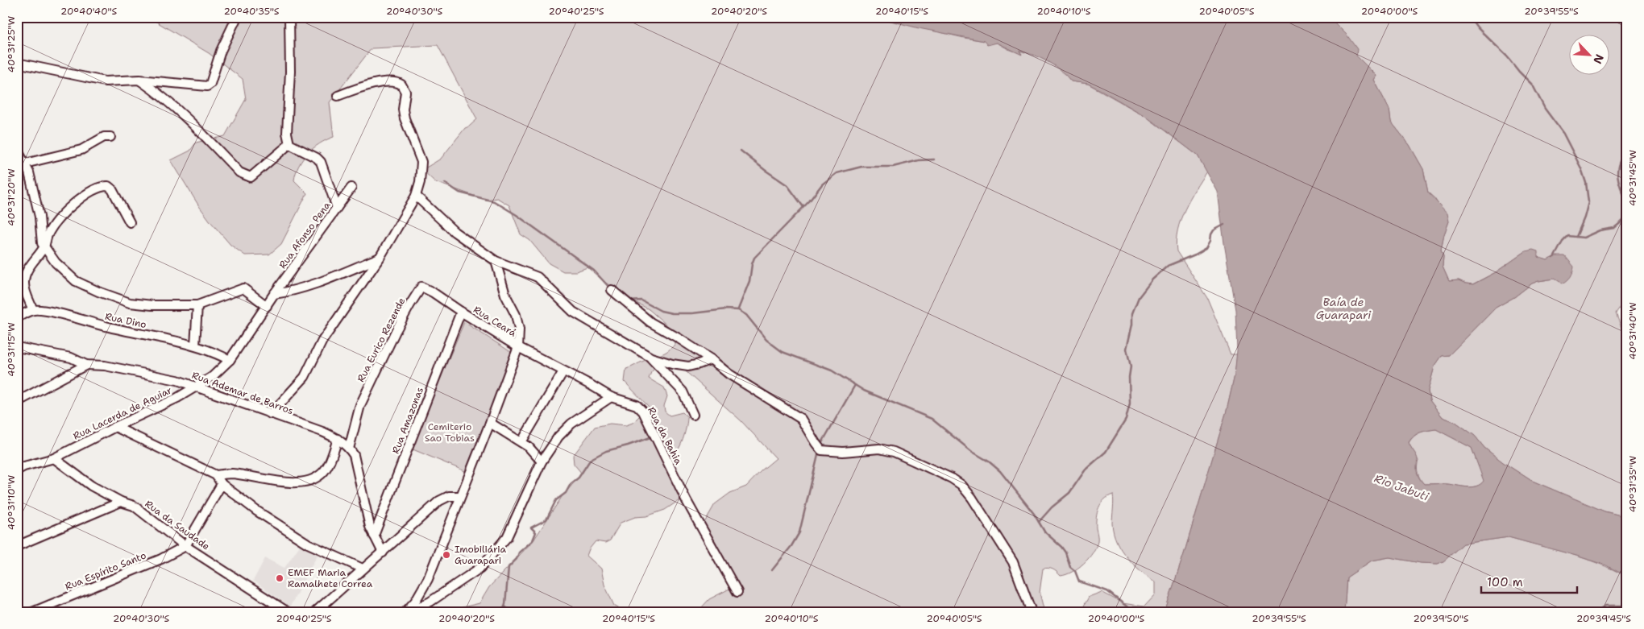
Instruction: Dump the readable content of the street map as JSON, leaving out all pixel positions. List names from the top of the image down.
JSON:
{
  "streets": {
    "street": [
      "Rua Afonso Pena",
      "Rua Dino",
      "Rua Ceará",
      "Rua Eurico Rezende",
      "Rua Ademar de Barros",
      "Rua Lacerda de Aguiar",
      "Rua Amazonas",
      "Rua da Bahia",
      "Rua da Saudade",
      "Rua Espírito Santo"
    ]
  },
  "crossings": [
    ["Rua Afonso Pena", "Rua Dino"],
    ["Rua Afonso Pena", "Rua Lacerda de Aguiar"],
    ["Rua Dino", "Rua Lacerda de Aguiar"],
    ["Rua Ceará", "Rua Eurico Rezende"],
    ["Rua Ceará", "Rua Amazonas"],
    ["Rua Ceará", "Rua da Bahia"],
    ["Rua Eurico Rezende", "Rua Ademar de Barros"],
    ["Rua Eurico Rezende", "Rua Amazonas"],
    ["Rua Ademar de Barros", "Rua Lacerda de Aguiar"],
    ["Rua Ademar de Barros", "Rua Amazonas"],
    ["Rua Lacerda de Aguiar", "Rua da Saudade"],
    ["Rua da Saudade", "Rua Espírito Santo"]
  ],
  "water": ["Baía de Guarapari", "Rio Jabuti"],
  "parks": ["Cemiterio Sao Tobias"],
  "places": ["Imobiliária Guarapari", "EMEF Maria Ramalhete Correa"],
  "scale_bar": "100 m",
  "north": "bottom right",
  "coordinates": [
    "20°40'40\"S",
    "20°40'35\"S",
    "20°40'30\"S",
    "20°40'25\"S",
    "20°40'20\"S",
    "20°40'15\"S",
    "20°40'10\"S",
    "20°40'05\"S",
    "20°40'00\"S",
    "20°39'55\"S",
    "40°31'25\"W",
    "40°31'45\"W",
    "40°31'20\"W",
    "40°31'40\"W",
    "40°31'15\"W",
    "40°31'35\"W",
    "40°31'10\"W",
    "20°39'50\"S",
    "20°39'45\"S"
  ]
}
